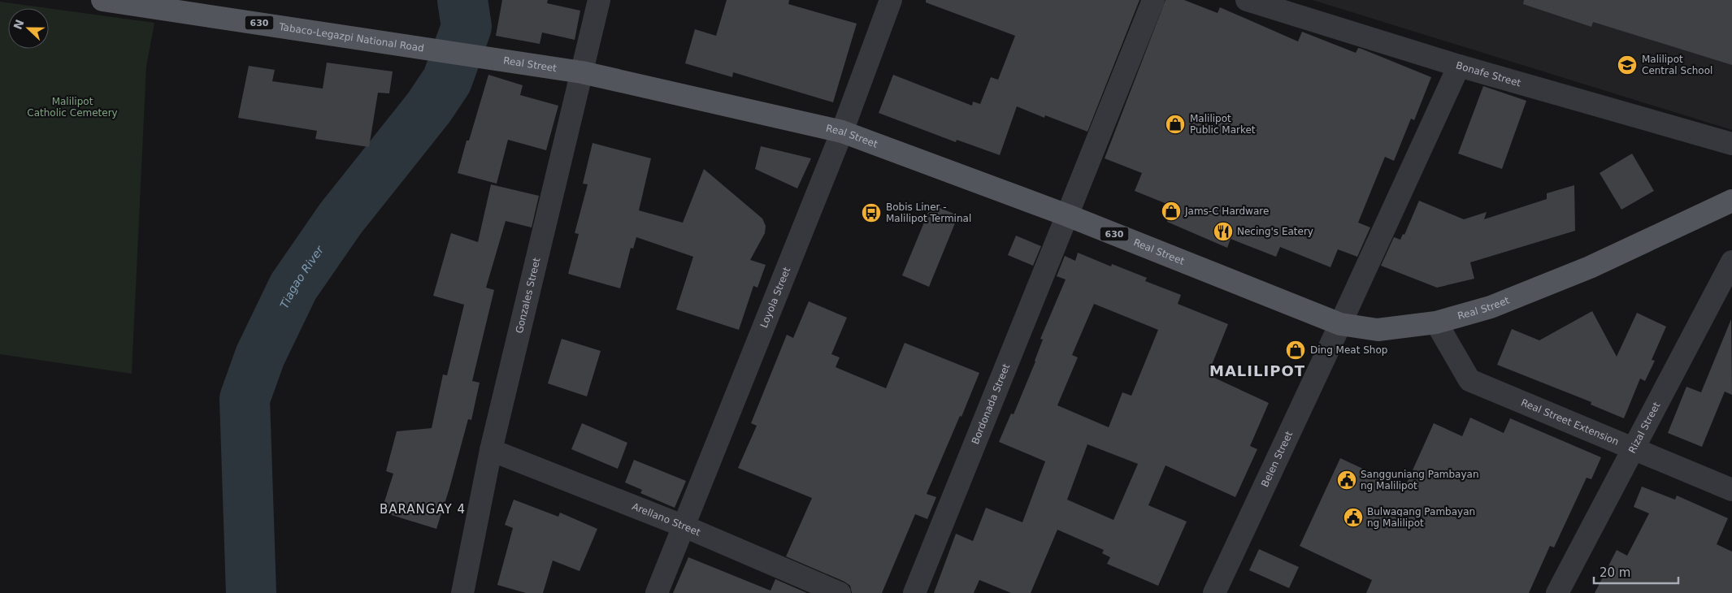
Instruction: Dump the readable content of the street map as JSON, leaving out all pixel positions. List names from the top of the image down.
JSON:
{
  "streets": {
    "main road": ["630", "Tabaco-Legazpi National Road", "Real Street"],
    "street": [
      "Bonafe Street",
      "Gonzales Street",
      "Loyola Street",
      "Bordonada Street",
      "Real Street Extension",
      "Rizal Street",
      "Belen Street",
      "Arellano Street"
    ]
  },
  "crossings": [
    ["Tabaco-Legazpi National Road", "Real Street"],
    ["Real Street", "Gonzales Street"],
    ["Real Street", "Loyola Street"],
    ["Real Street", "Bordonada Street"],
    ["Real Street", "Real Street Extension"],
    ["Real Street", "Belen Street"],
    ["Bonafe Street", "Belen Street"],
    ["Gonzales Street", "Arellano Street"],
    ["Loyola Street", "Arellano Street"],
    ["Real Street Extension", "Rizal Street"]
  ],
  "districts": ["MALILIPOT", "BARANGAY 4"],
  "water": ["Tiagao River"],
  "parks": ["Malilipot Catholic Cemetery"],
  "places": {
    "school or university": ["Malilipot Central School"],
    "shop": ["Malilipot Public Market", "Jams-C Hardware", "Ding Meat Shop"],
    "bus stop": ["Bobis Liner - Malilipot Terminal"],
    "restaurant": ["Necing's Eatery"],
    "public building": ["Sangguniang Pambayan ng Malilipot", "Bulwagang Pambayan ng Malilipot"]
  },
  "scale_bar": "20 m",
  "north": "left"
}
